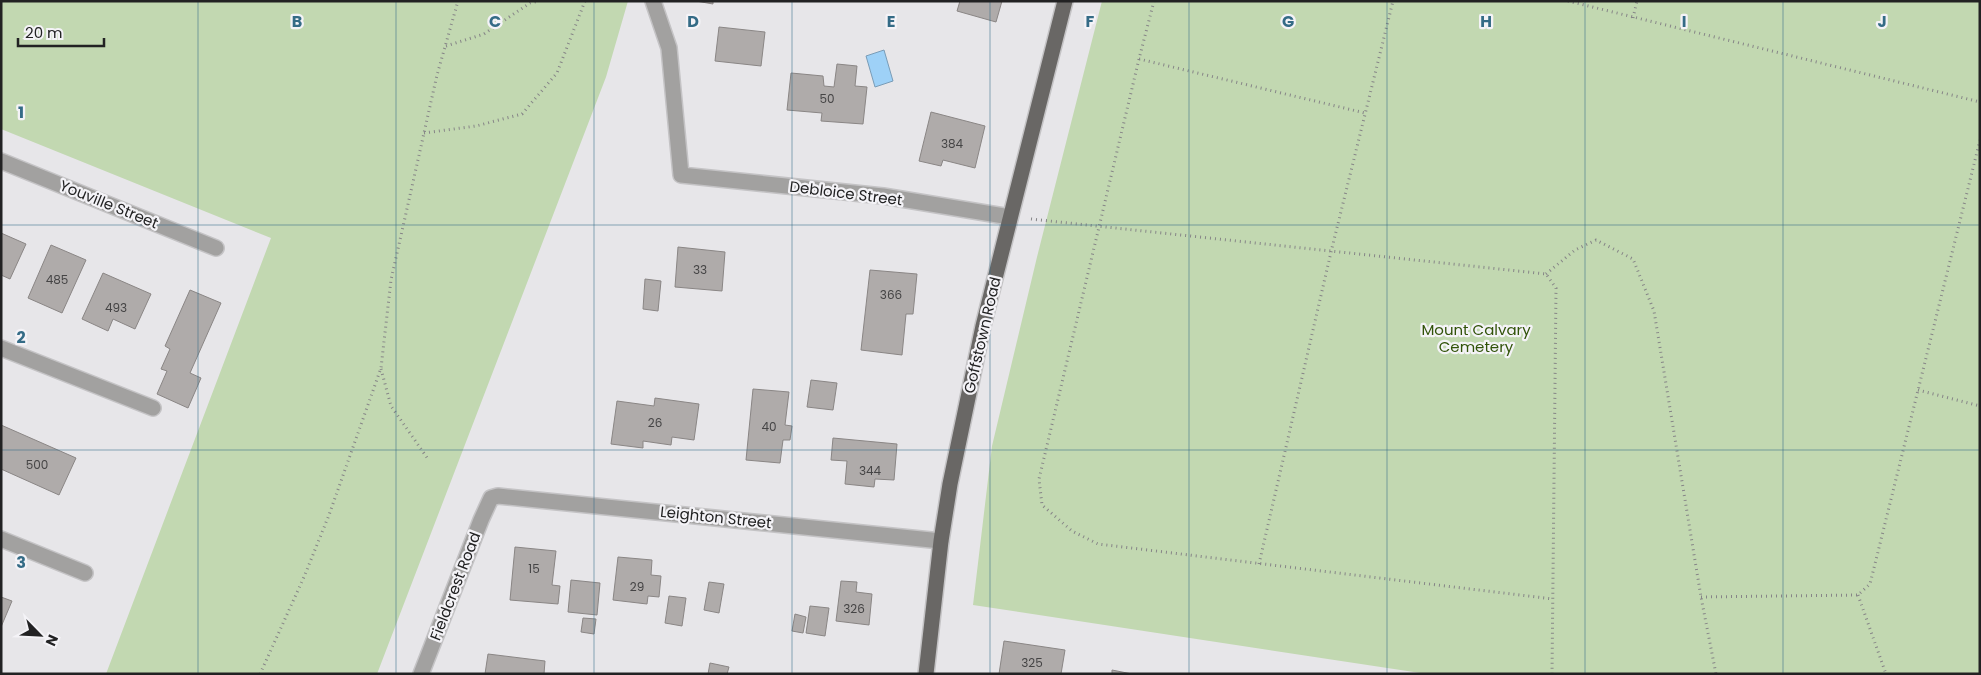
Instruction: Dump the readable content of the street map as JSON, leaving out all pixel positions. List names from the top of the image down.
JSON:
{
  "streets": {
    "main road": ["Goffstown Road"],
    "street": [
      "Debloice Street",
      "Youville Street",
      "Leighton Street",
      "Fieldcrest Road"
    ]
  },
  "crossings": [
    ["Debloice Street", "Goffstown Road"],
    ["Goffstown Road", "Leighton Street"],
    ["Leighton Street", "Fieldcrest Road"]
  ],
  "parks": ["Mount Calvary Cemetery"],
  "house_numbers": [
    "50",
    "384",
    "33",
    "485",
    "366",
    "493",
    "26",
    "40",
    "500",
    "344",
    "15",
    "29",
    "326",
    "325"
  ],
  "scale_bar": "20 m",
  "north": "bottom right",
  "grid": {
    "columns": [
      "B",
      "C",
      "D",
      "E",
      "F",
      "G",
      "H",
      "I",
      "J"
    ],
    "rows": ["1", "2", "3"]
  }
}
